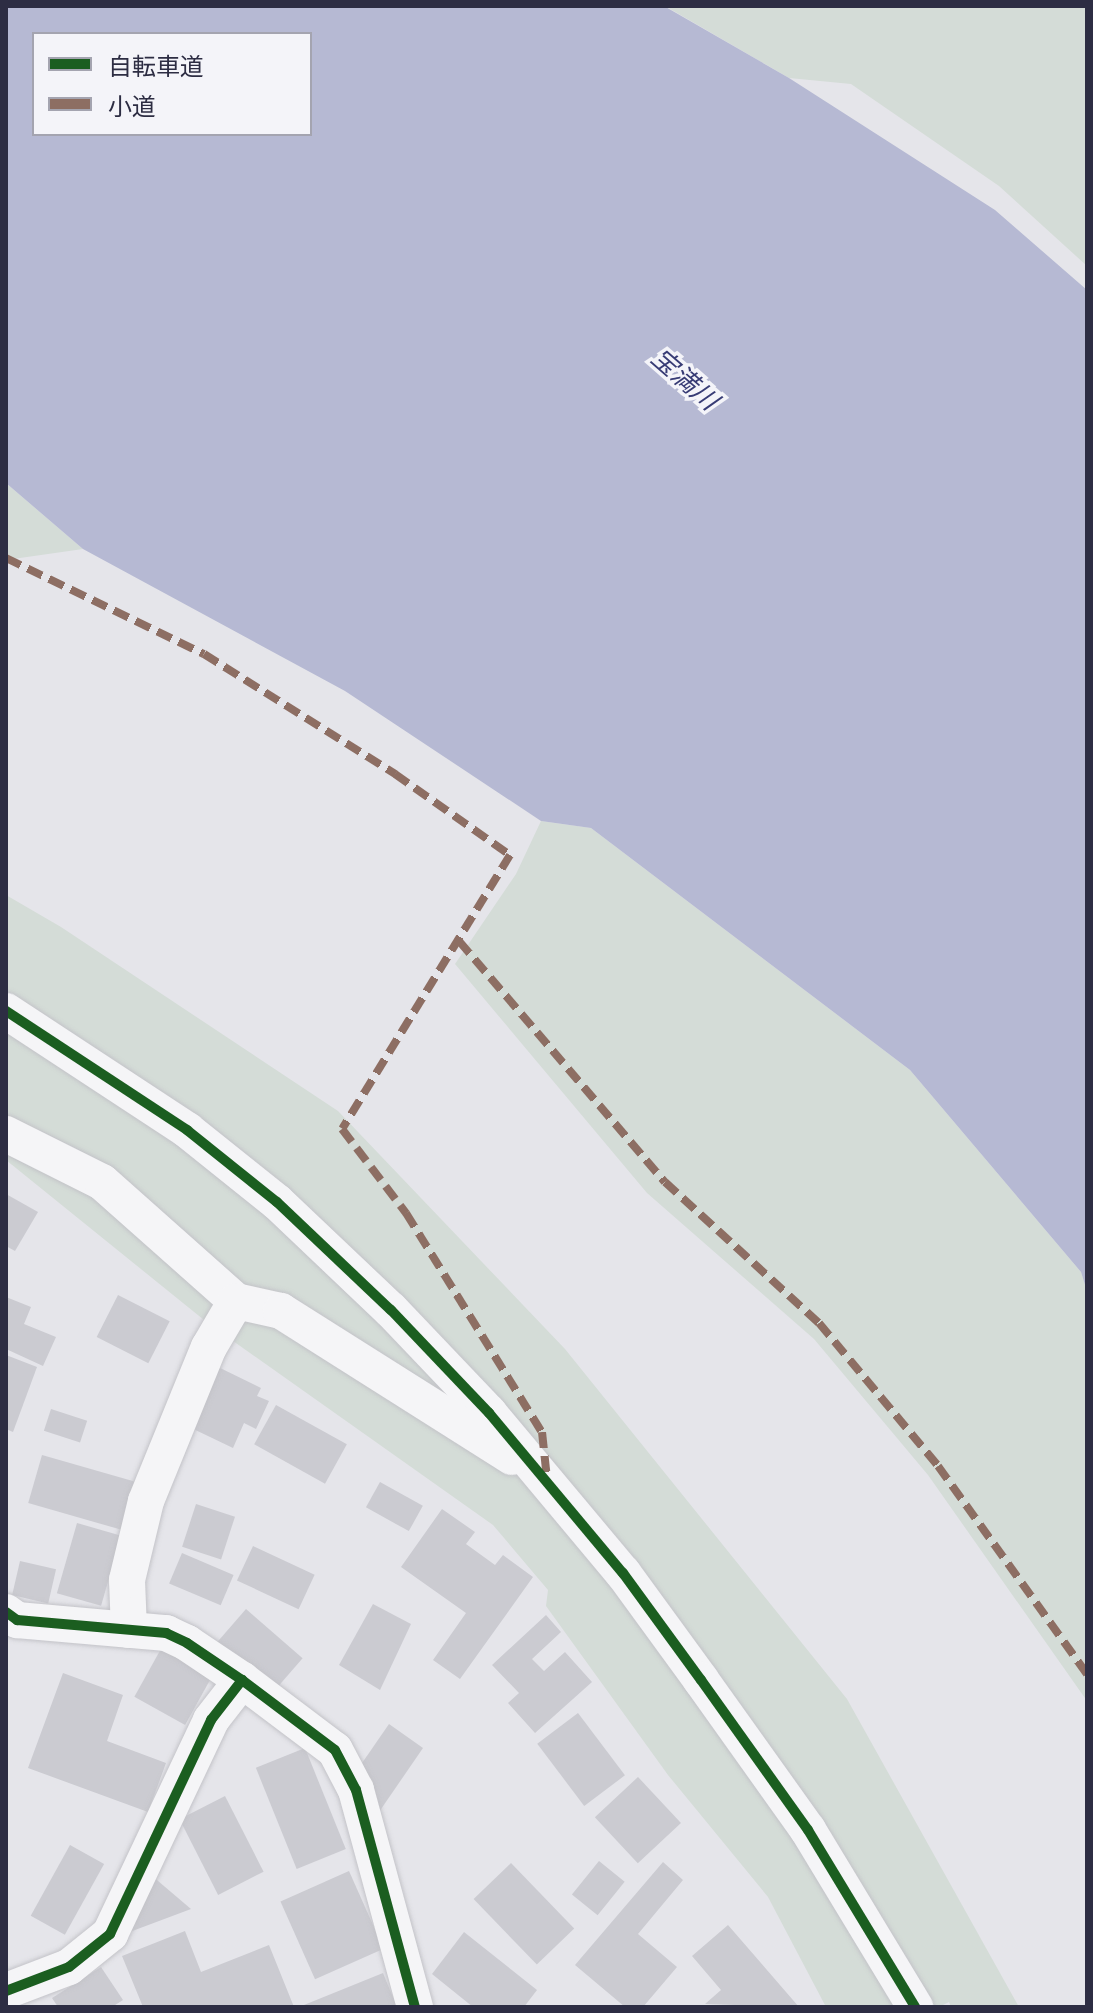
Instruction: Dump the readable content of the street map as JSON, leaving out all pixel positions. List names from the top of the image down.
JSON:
{
  "water": ["宝満川"],
  "legend": ["自転車道", "小道"]
}
